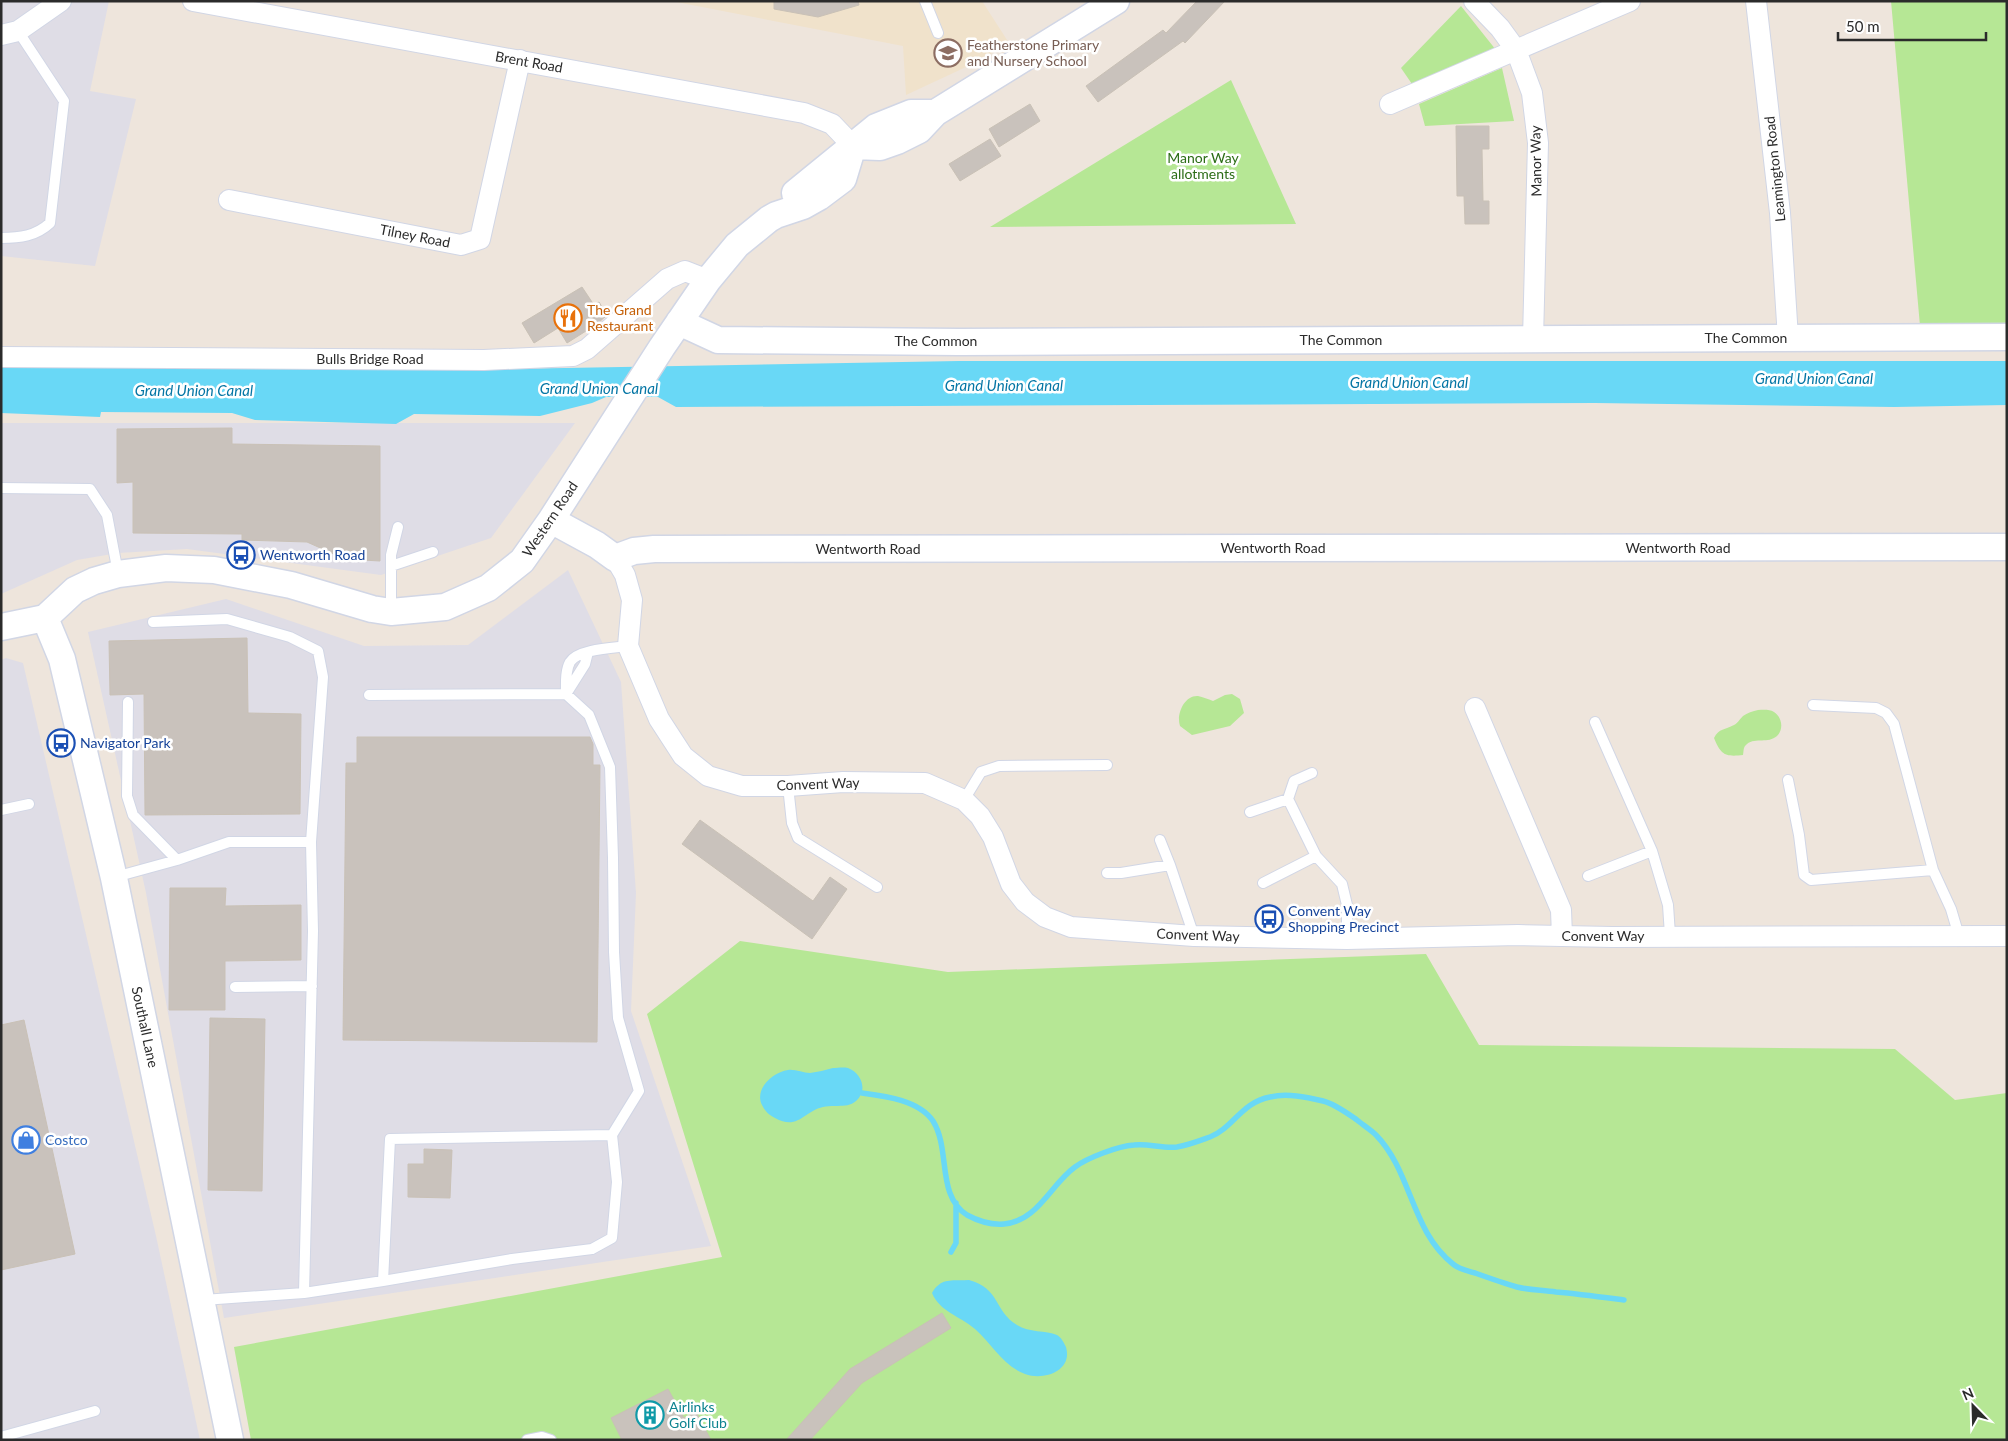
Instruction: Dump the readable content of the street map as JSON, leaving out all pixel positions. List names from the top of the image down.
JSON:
{
  "streets": {
    "street": [
      "Brent Road",
      "Manor Way",
      "Leamington Road",
      "Tilney Road",
      "The Common",
      "Bulls Bridge Road",
      "Western Road",
      "Wentworth Road",
      "Convent Way",
      "Southall Lane"
    ]
  },
  "crossings": [
    ["Brent Road", "Tilney Road"],
    ["Brent Road", "Western Road"],
    ["Manor Way", "The Common"],
    ["Leamington Road", "The Common"],
    ["The Common", "Western Road"],
    ["Bulls Bridge Road", "Western Road"],
    ["Western Road", "Southall Lane"],
    ["Wentworth Road", "Convent Way"]
  ],
  "water": ["Grand Union Canal"],
  "parks": ["Manor Way allotments"],
  "places": {
    "school or university": ["Featherstone Primary and Nursery School"],
    "restaurant": ["The Grand Restaurant"],
    "bus stop": ["Wentworth Road", "Navigator Park", "Convent Way Shopping Precinct"],
    "shop": ["Costco"],
    "building": ["Airlinks Golf Club"]
  },
  "scale_bar": "50 m",
  "north": "top left"
}
